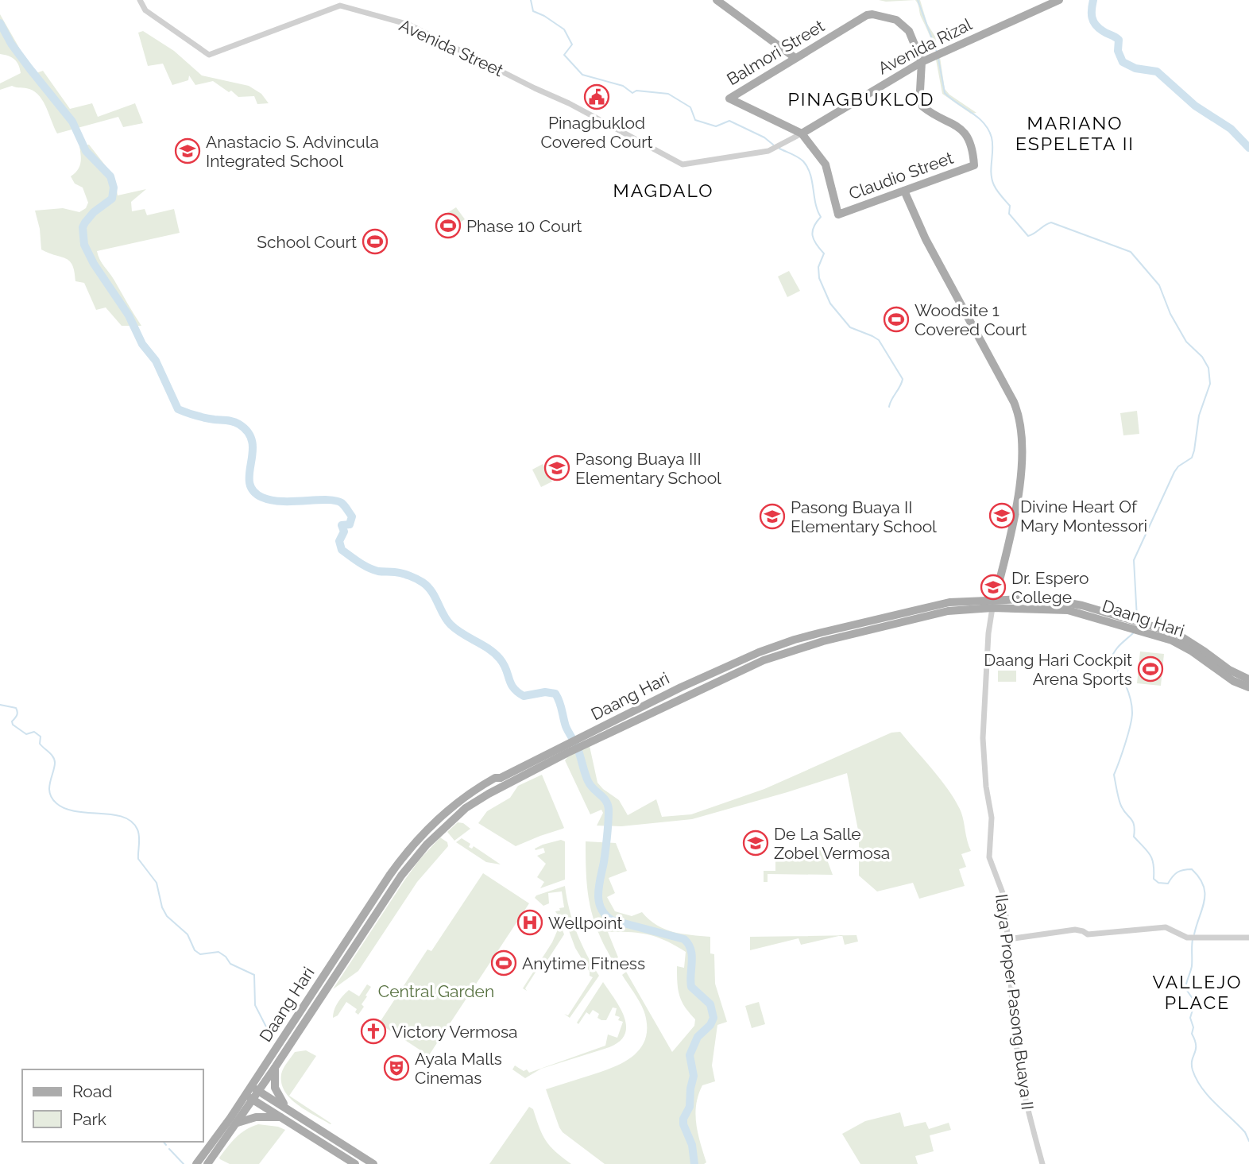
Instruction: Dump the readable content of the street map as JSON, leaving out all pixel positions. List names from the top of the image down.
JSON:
{
  "streets": {
    "main road": [
      "Avenida Rizal",
      "Balmori Street",
      "Claudio Street",
      "Daang Hari"
    ],
    "street": ["Avenida Street", "Ilaya Proper Pasong Buaya II"]
  },
  "crossings": [
    ["Avenida Rizal", "Avenida Street"],
    ["Avenida Rizal", "Balmori Street"],
    ["Avenida Rizal", "Claudio Street"],
    ["Balmori Street", "Claudio Street"],
    ["Daang Hari", "Ilaya Proper Pasong Buaya II"]
  ],
  "districts": [
    "PINAGBUKLOD",
    "MARIANO ESPELETA II",
    "MAGDALO",
    "VALLEJO PLACE"
  ],
  "parks": ["Central Garden"],
  "places": {
    "public building": ["Pinagbuklod Covered Court"],
    "school or university": [
      "Anastacio S. Advincula Integrated School",
      "Pasong Buaya III Elementary School",
      "Divine Heart Of Mary Montessori",
      "Pasong Buaya II Elementary School",
      "Dr. Espero College",
      "De La Salle Zobel Vermosa"
    ],
    "sports": [
      "Phase 10 Court",
      "School Court",
      "Woodsite 1 Covered Court",
      "Daang Hari Cockpit Arena Sports",
      "Anytime Fitness"
    ],
    "hospital": ["Wellpoint"],
    "church": ["Victory Vermosa"],
    "theatre": ["Ayala Malls Cinemas"]
  },
  "legend": ["Road", "Park"]
}
